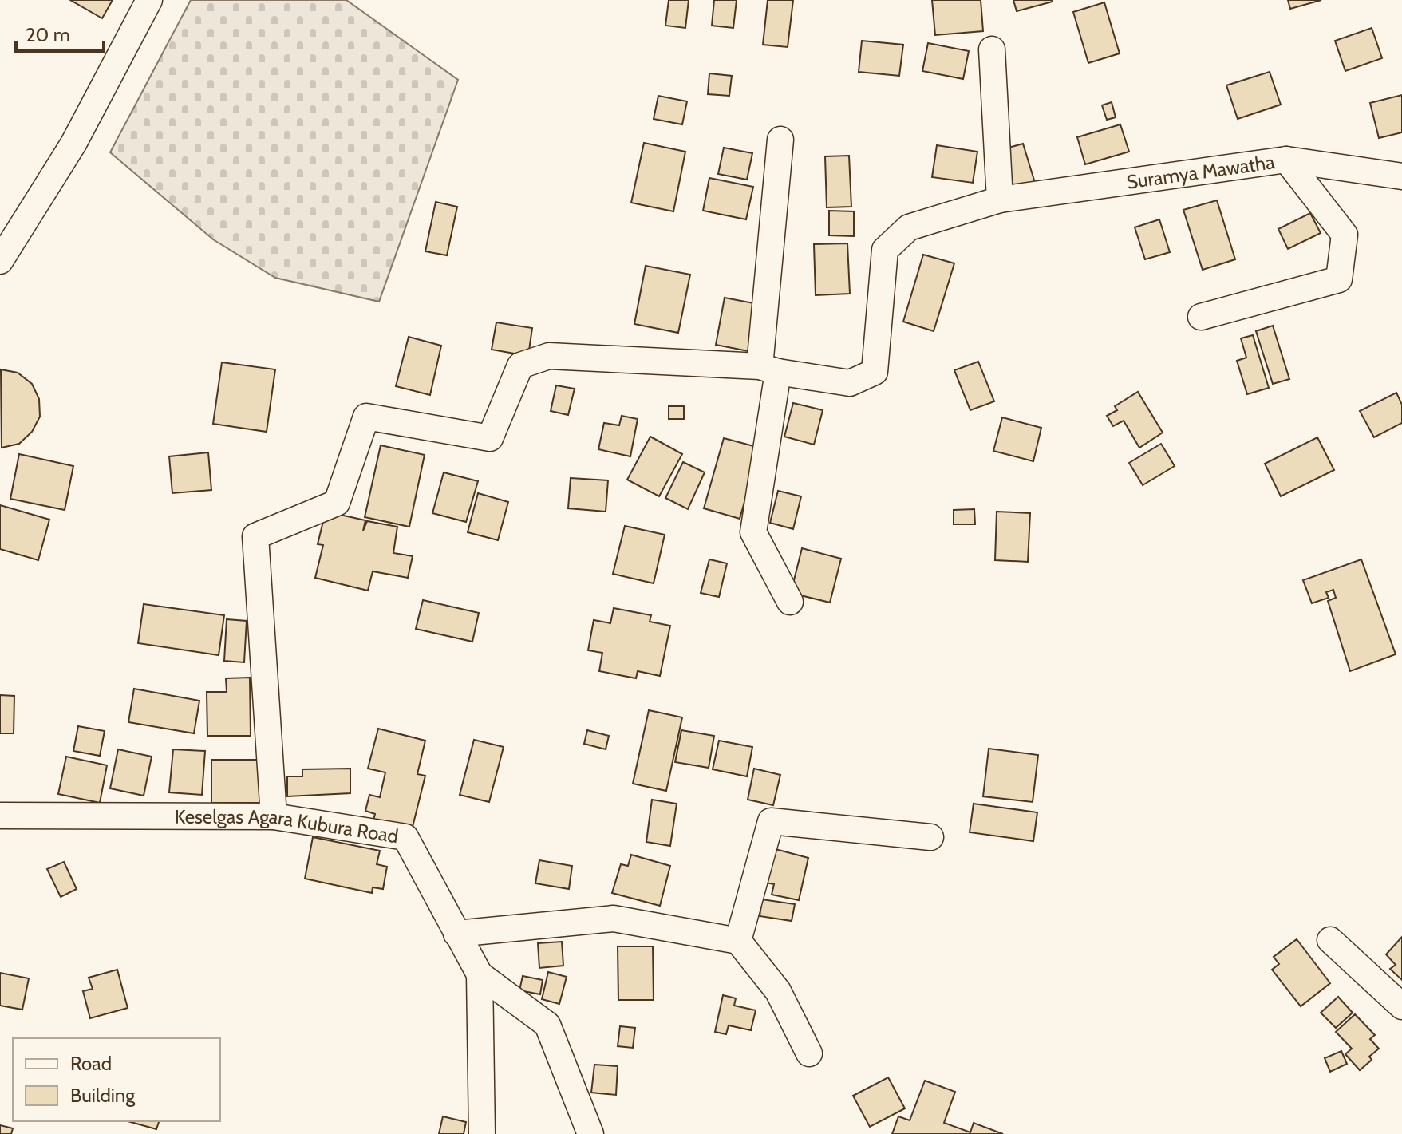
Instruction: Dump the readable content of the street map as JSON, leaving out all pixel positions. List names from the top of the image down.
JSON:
{
  "streets": {
    "street": ["Suramya Mawatha", "Keselgas Agara Kubura Road"]
  },
  "legend": ["Road", "Building"],
  "scale_bar": "20 m"
}
